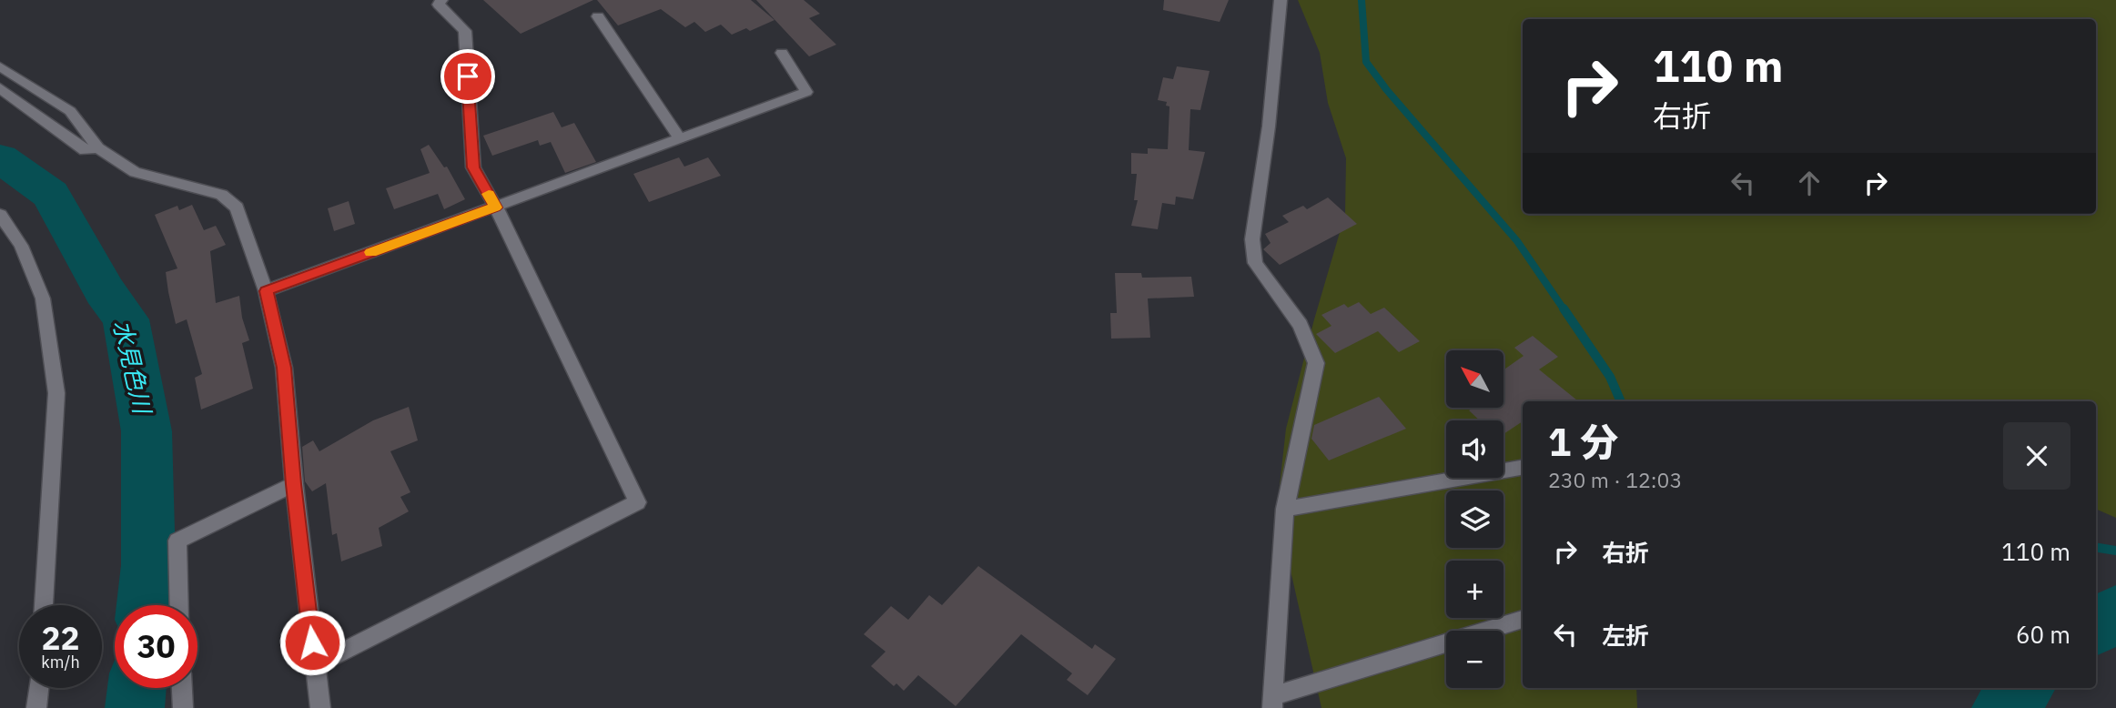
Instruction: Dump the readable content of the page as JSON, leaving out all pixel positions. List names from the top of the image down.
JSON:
{
  "water": ["水見色川"],
  "north": "top left",
  "page": {
    "turn": ["110 m", "右折"],
    "map_buttons": ["+", "−"],
    "heading": ["1 分", "230 m · 12:03"],
    "list": [
      {
        "name": "右折",
        "value": "110 m"
      },
      {
        "name": "左折",
        "value": "60 m"
      }
    ],
    "speed": "22 km/h",
    "limit": "30"
  }
}
